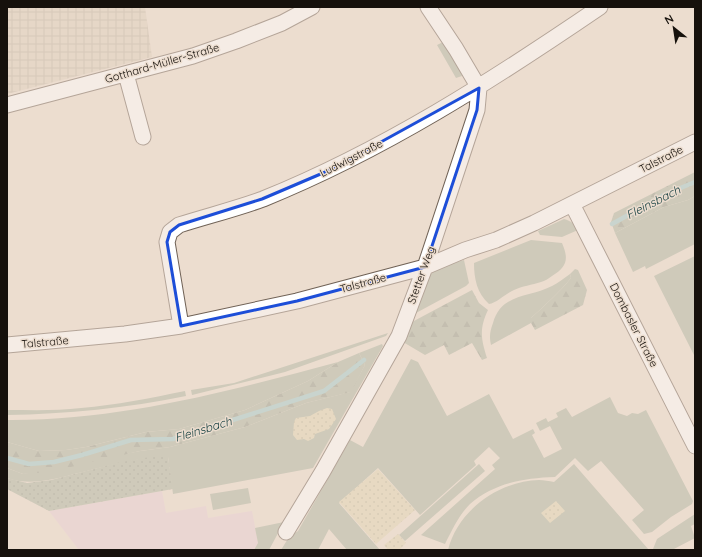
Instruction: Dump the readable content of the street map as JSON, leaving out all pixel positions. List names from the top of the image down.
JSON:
{
  "streets": {
    "street": [
      "Gotthard-Müller-Straße",
      "Ludwigstraße",
      "Talstraße",
      "Stetter Weg",
      "Dombasler Straße"
    ]
  },
  "crossings": [
    ["Ludwigstraße", "Talstraße"],
    ["Ludwigstraße", "Stetter Weg"],
    ["Talstraße", "Stetter Weg"],
    ["Talstraße", "Dombasler Straße"]
  ],
  "water": ["Fleinsbach"],
  "north": "top left"
}
